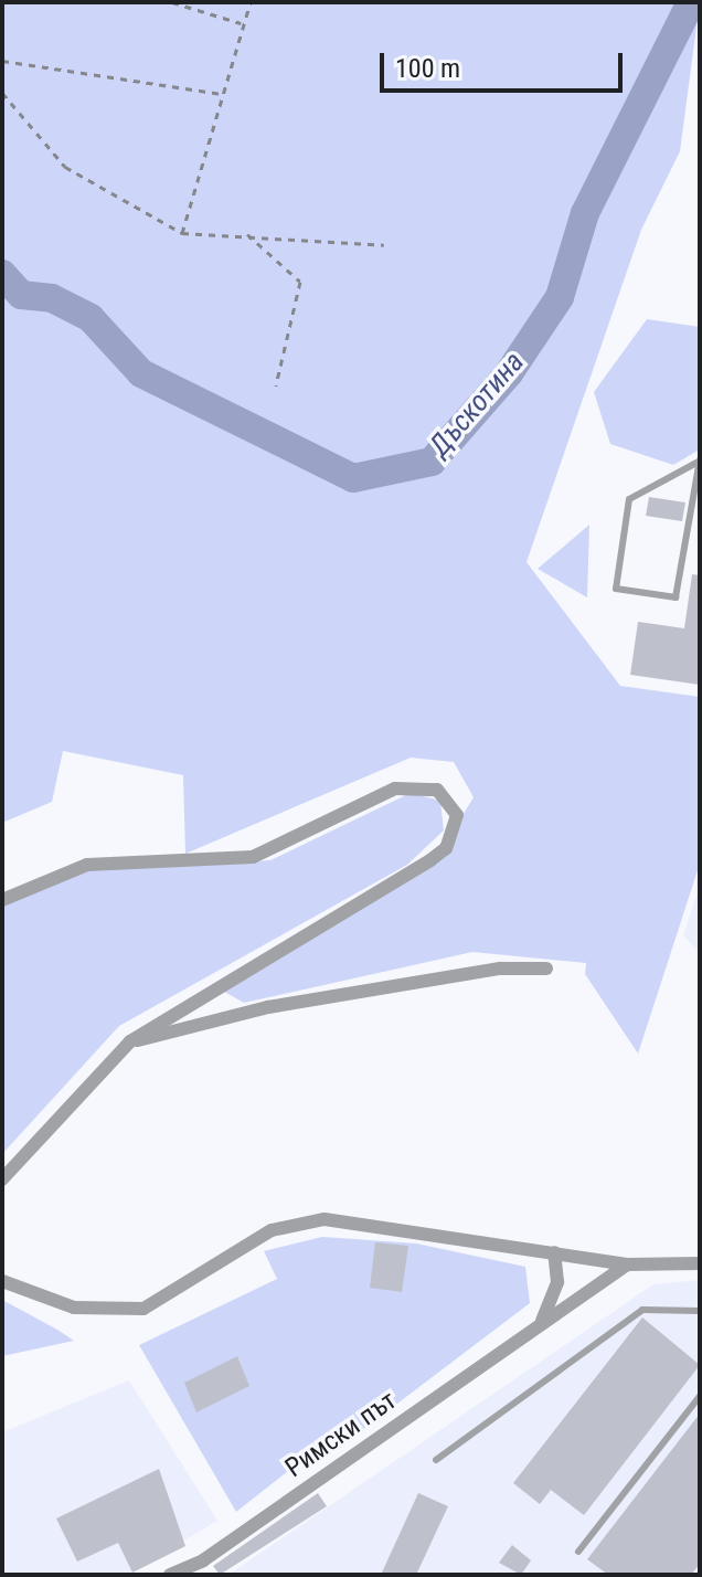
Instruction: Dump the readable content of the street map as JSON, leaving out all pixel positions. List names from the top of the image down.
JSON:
{
  "streets": {
    "street": ["Римски път"]
  },
  "water": ["Дъскотина"],
  "scale_bar": "100 m"
}
